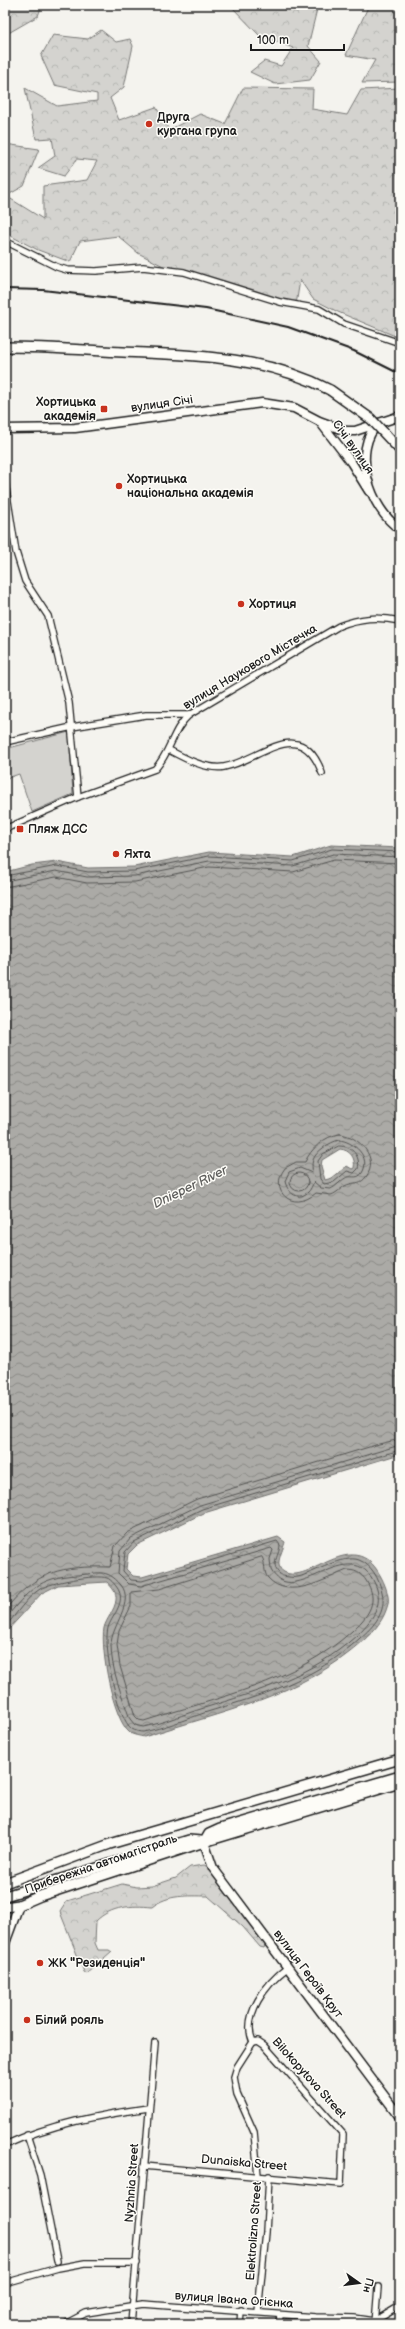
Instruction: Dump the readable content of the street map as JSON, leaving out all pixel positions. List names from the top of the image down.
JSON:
{
  "streets": {
    "main road": [
      "вулиця Січі",
      "Січі вулиця",
      "Прибережна автомагістраль",
      "вулиця Героїв Крут"
    ],
    "street": [
      "вулиця Наукового Містечка",
      "Bilokopytova Street",
      "Dunaiska Street",
      "Nyzhnia Street",
      "Elektrolizna Street",
      "вулиця Івана Огієнка"
    ]
  },
  "crossings": [
    ["вулиця Січі", "Січі вулиця"],
    ["Прибережна автомагістраль", "вулиця Героїв Крут"],
    ["Bilokopytova Street", "Dunaiska Street"],
    ["Bilokopytova Street", "Elektrolizna Street"],
    ["Dunaiska Street", "Nyzhnia Street"],
    ["Dunaiska Street", "Elektrolizna Street"],
    ["Nyzhnia Street", "вулиця Івана Огієнка"],
    ["Elektrolizna Street", "вулиця Івана Огієнка"]
  ],
  "water": ["Dnieper River"],
  "places": {
    "other": [
      "Друга кургана група",
      "Хортицька національна академія",
      "Хортиця",
      "Яхта",
      "ЖК \"Резиденція\"",
      "Білий рояль"
    ],
    "transit": ["Хортицька академія", "Пляж ДСС"]
  },
  "scale_bar": "100 m",
  "north": "right"
}
